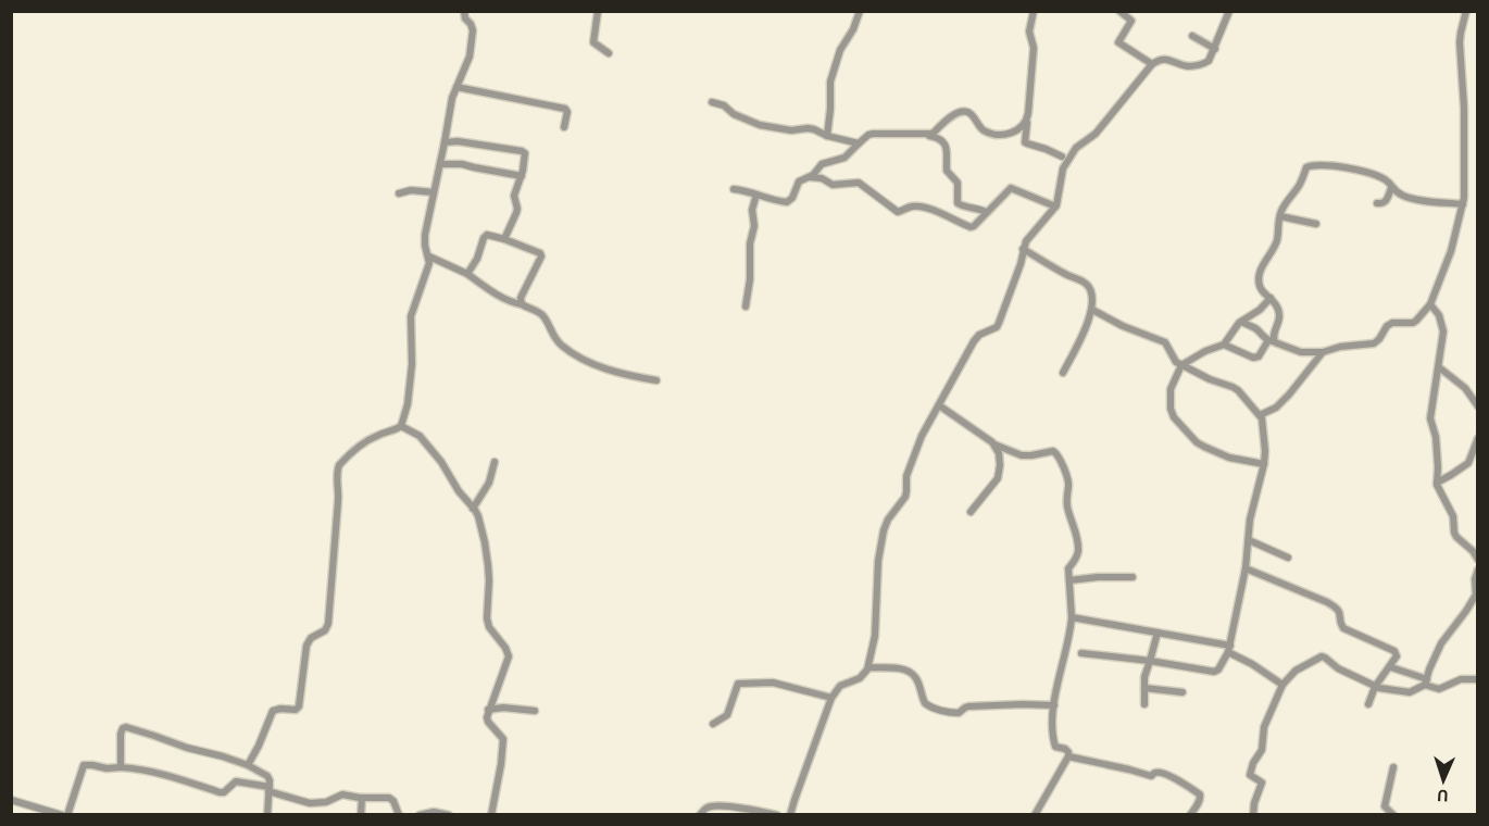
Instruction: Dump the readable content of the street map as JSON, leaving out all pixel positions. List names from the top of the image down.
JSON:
{
  "north": "bottom"
}
